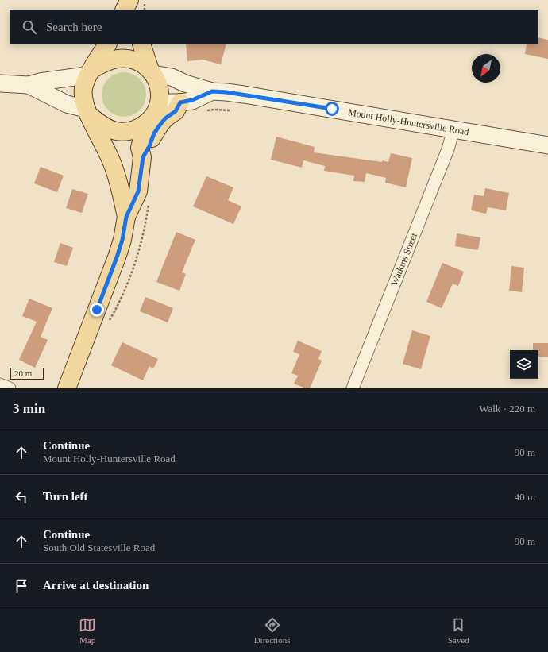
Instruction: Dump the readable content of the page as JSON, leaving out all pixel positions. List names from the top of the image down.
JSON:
{
  "streets": {
    "main road": ["Mount Holly-Huntersville Road"],
    "street": ["Watkins Street"]
  },
  "crossings": [
    ["Mount Holly-Huntersville Road", "Watkins Street"]
  ],
  "scale_bar": "20 m",
  "north": "bottom left",
  "page": {
    "search": "Search here",
    "scale": "20 m",
    "heading": ["3 min", "Walk · 220 m"],
    "list": [
      ["Continue", "Mount Holly-Huntersville Road", "90 m"],
      ["Turn left", "40 m"],
      ["Continue", "South Old Statesville Road", "90 m"],
      "Arrive at destination"
    ],
    "nav": ["Map", "Directions", "Saved"]
  }
}
